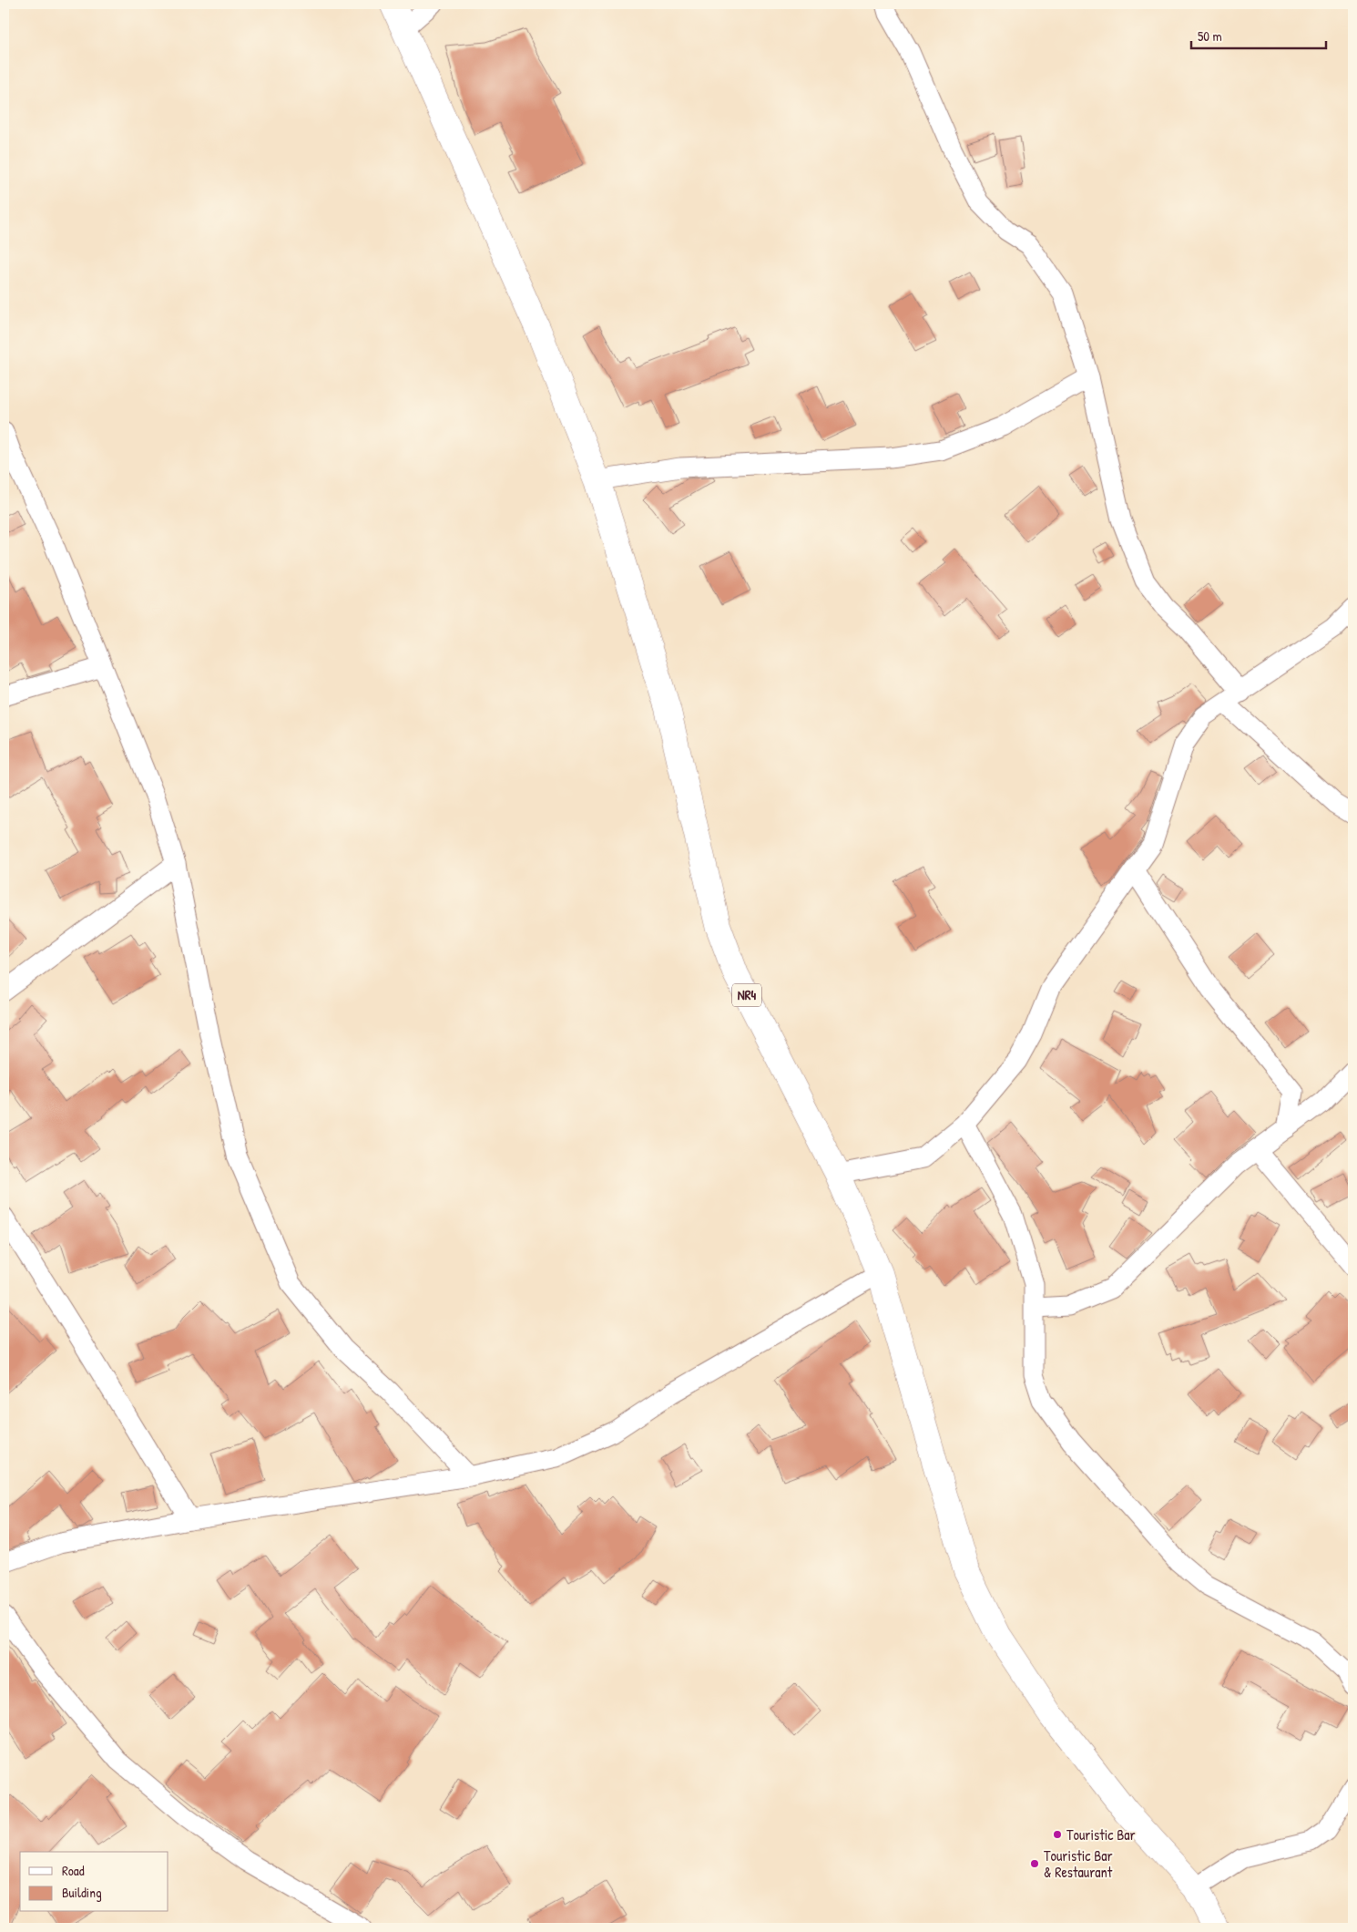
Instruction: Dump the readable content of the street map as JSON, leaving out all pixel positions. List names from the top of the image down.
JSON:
{
  "streets": {
    "highway": ["NR4"]
  },
  "places": ["Touristic Bar", "Touristic Bar & Restaurant"],
  "legend": ["Road", "Building"],
  "scale_bar": "50 m"
}
